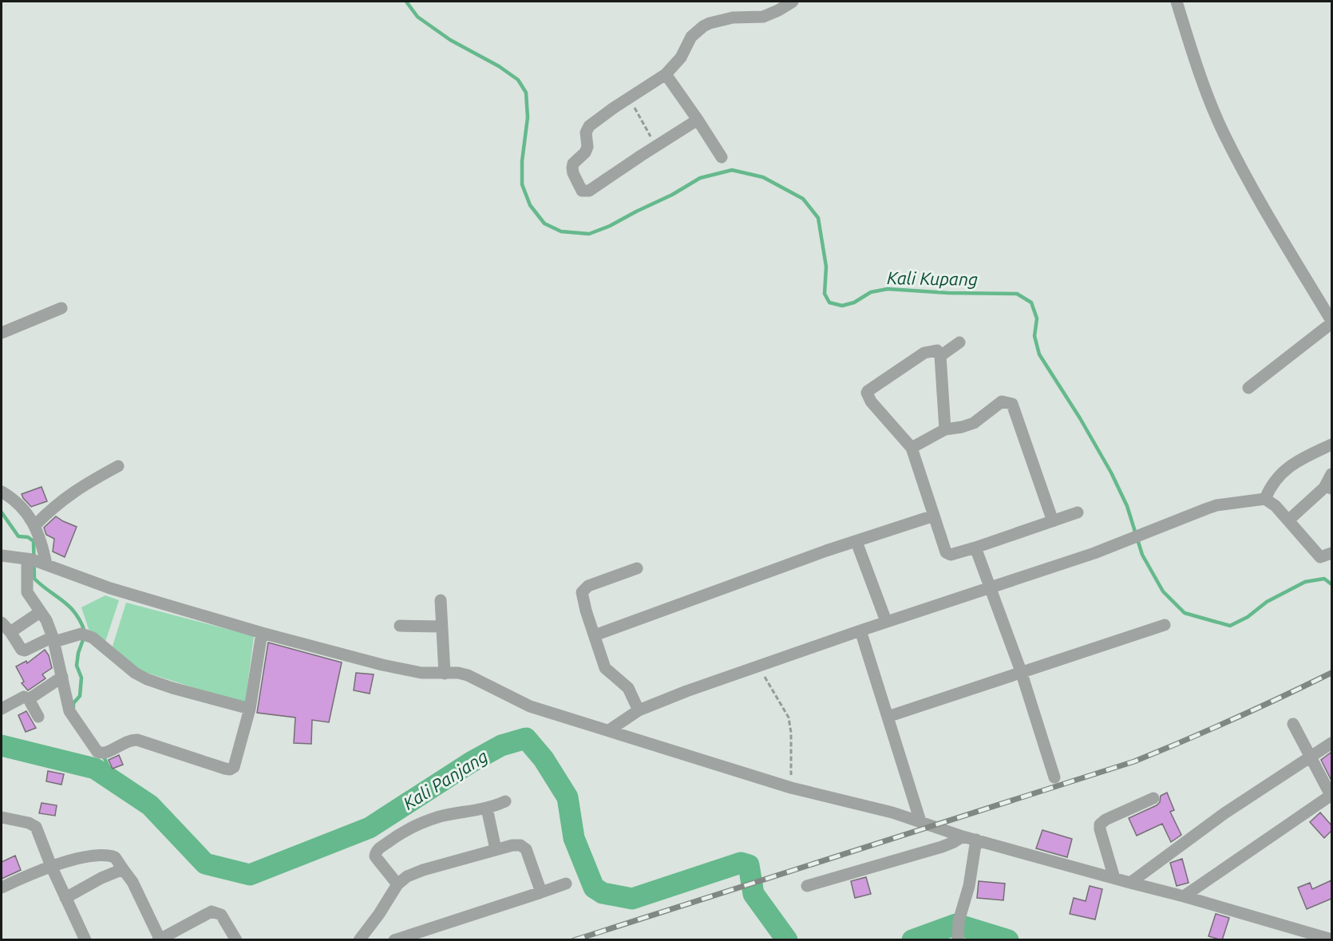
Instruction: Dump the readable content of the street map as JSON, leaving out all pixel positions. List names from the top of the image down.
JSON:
{
  "water": ["Kali Kupang", "Kali Panjang"]
}
